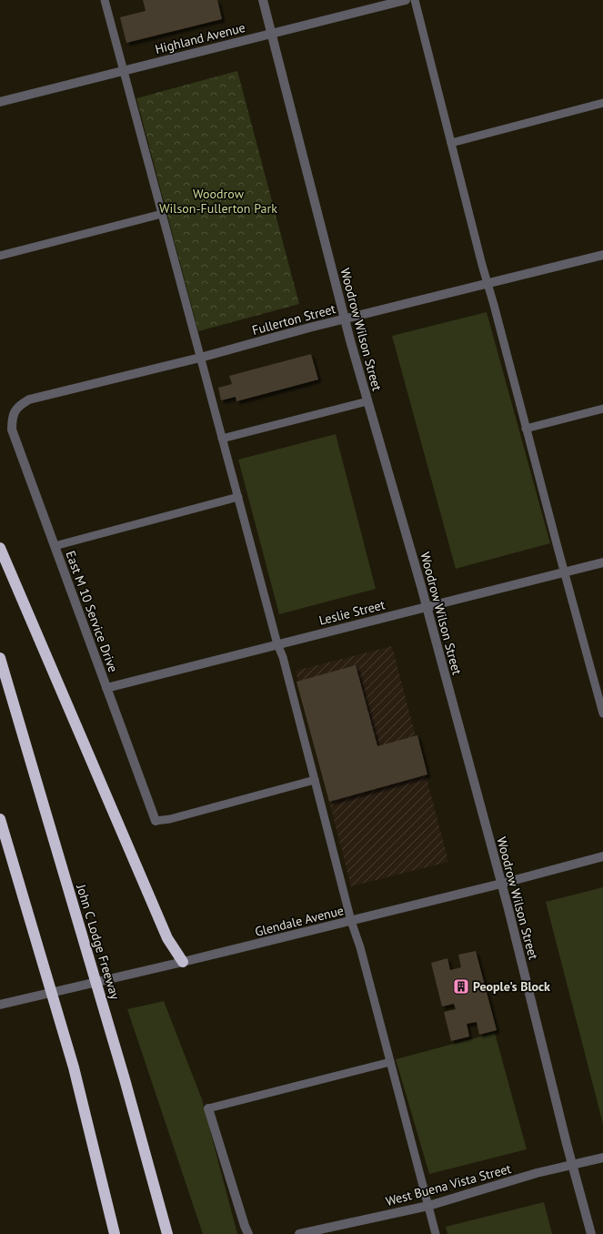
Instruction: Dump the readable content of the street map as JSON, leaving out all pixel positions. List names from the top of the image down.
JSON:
{
  "streets": {
    "highway": ["John C Lodge Freeway"],
    "street": [
      "Highland Avenue",
      "Fullerton Street",
      "Woodrow Wilson Street",
      "East M 10 Service Drive",
      "Leslie Street",
      "Glendale Avenue",
      "West Buena Vista Street"
    ]
  },
  "crossings": [
    ["Highland Avenue", "Woodrow Wilson Street"],
    ["Fullerton Street", "Woodrow Wilson Street"],
    ["Fullerton Street", "East M 10 Service Drive"],
    ["Woodrow Wilson Street", "Leslie Street"],
    ["Woodrow Wilson Street", "Glendale Avenue"],
    ["Woodrow Wilson Street", "West Buena Vista Street"],
    ["East M 10 Service Drive", "Leslie Street"]
  ],
  "parks": ["Woodrow Wilson-Fullerton Park"],
  "places": {
    "building": ["People's Block"]
  }
}
